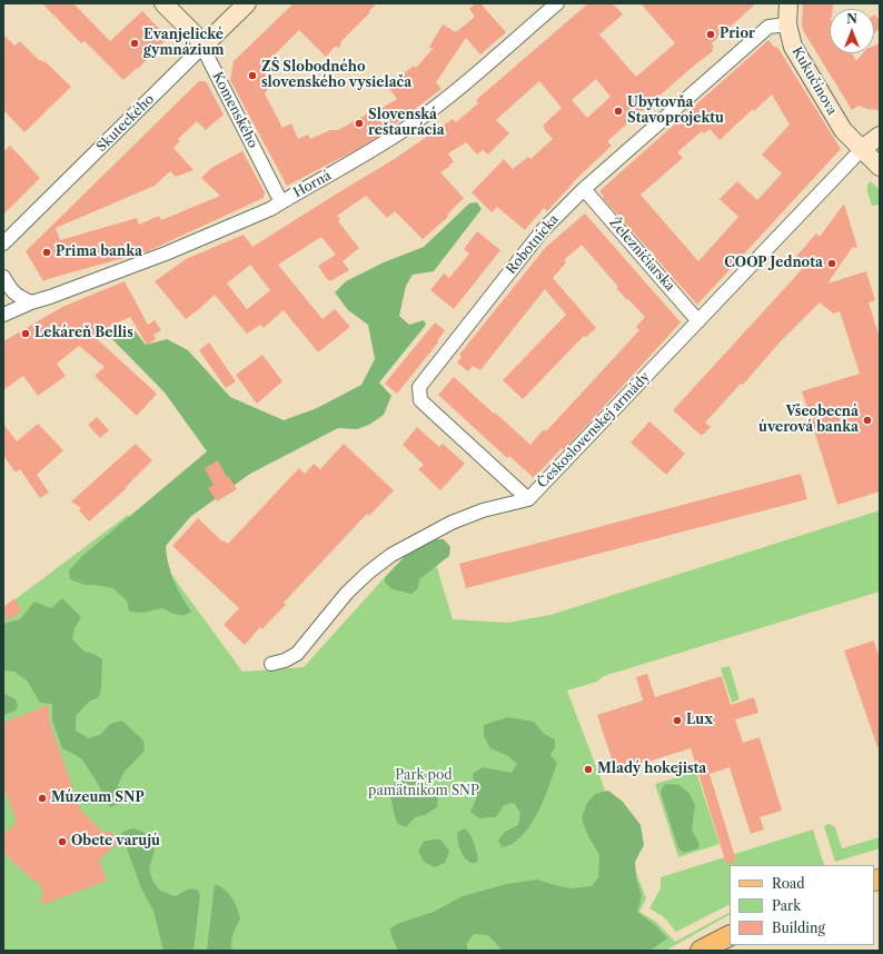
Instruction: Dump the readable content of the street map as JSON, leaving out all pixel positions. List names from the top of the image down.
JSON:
{
  "streets": {
    "street": [
      "Kukučínova",
      "Komenského",
      "Skuteckého",
      "Horná",
      "Robotnícka",
      "Železničiarska",
      "Československej armády"
    ]
  },
  "crossings": [
    ["Kukučínova", "Robotnícka"],
    ["Kukučínova", "Československej armády"],
    ["Komenského", "Skuteckého"],
    ["Komenského", "Horná"],
    ["Robotnícka", "Železničiarska"],
    ["Robotnícka", "Československej armády"],
    ["Železničiarska", "Československej armády"]
  ],
  "parks": ["Park pod pamätníkom SNP"],
  "places": [
    "Prior",
    "Evanjelické gymnázium",
    "ZŠ Slobodného slovenského vysielača",
    "Ubytovňa Stavoprojektu",
    "Slovenská reštaurácia",
    "Prima banka",
    "COOP Jednota",
    "Lekáreň Bellis",
    "Všeobecná úverová banka",
    "Lux",
    "Mladý hokejista",
    "Múzeum SNP",
    "Obete varujú"
  ],
  "legend": ["Road", "Park", "Building"],
  "north": "top"
}
